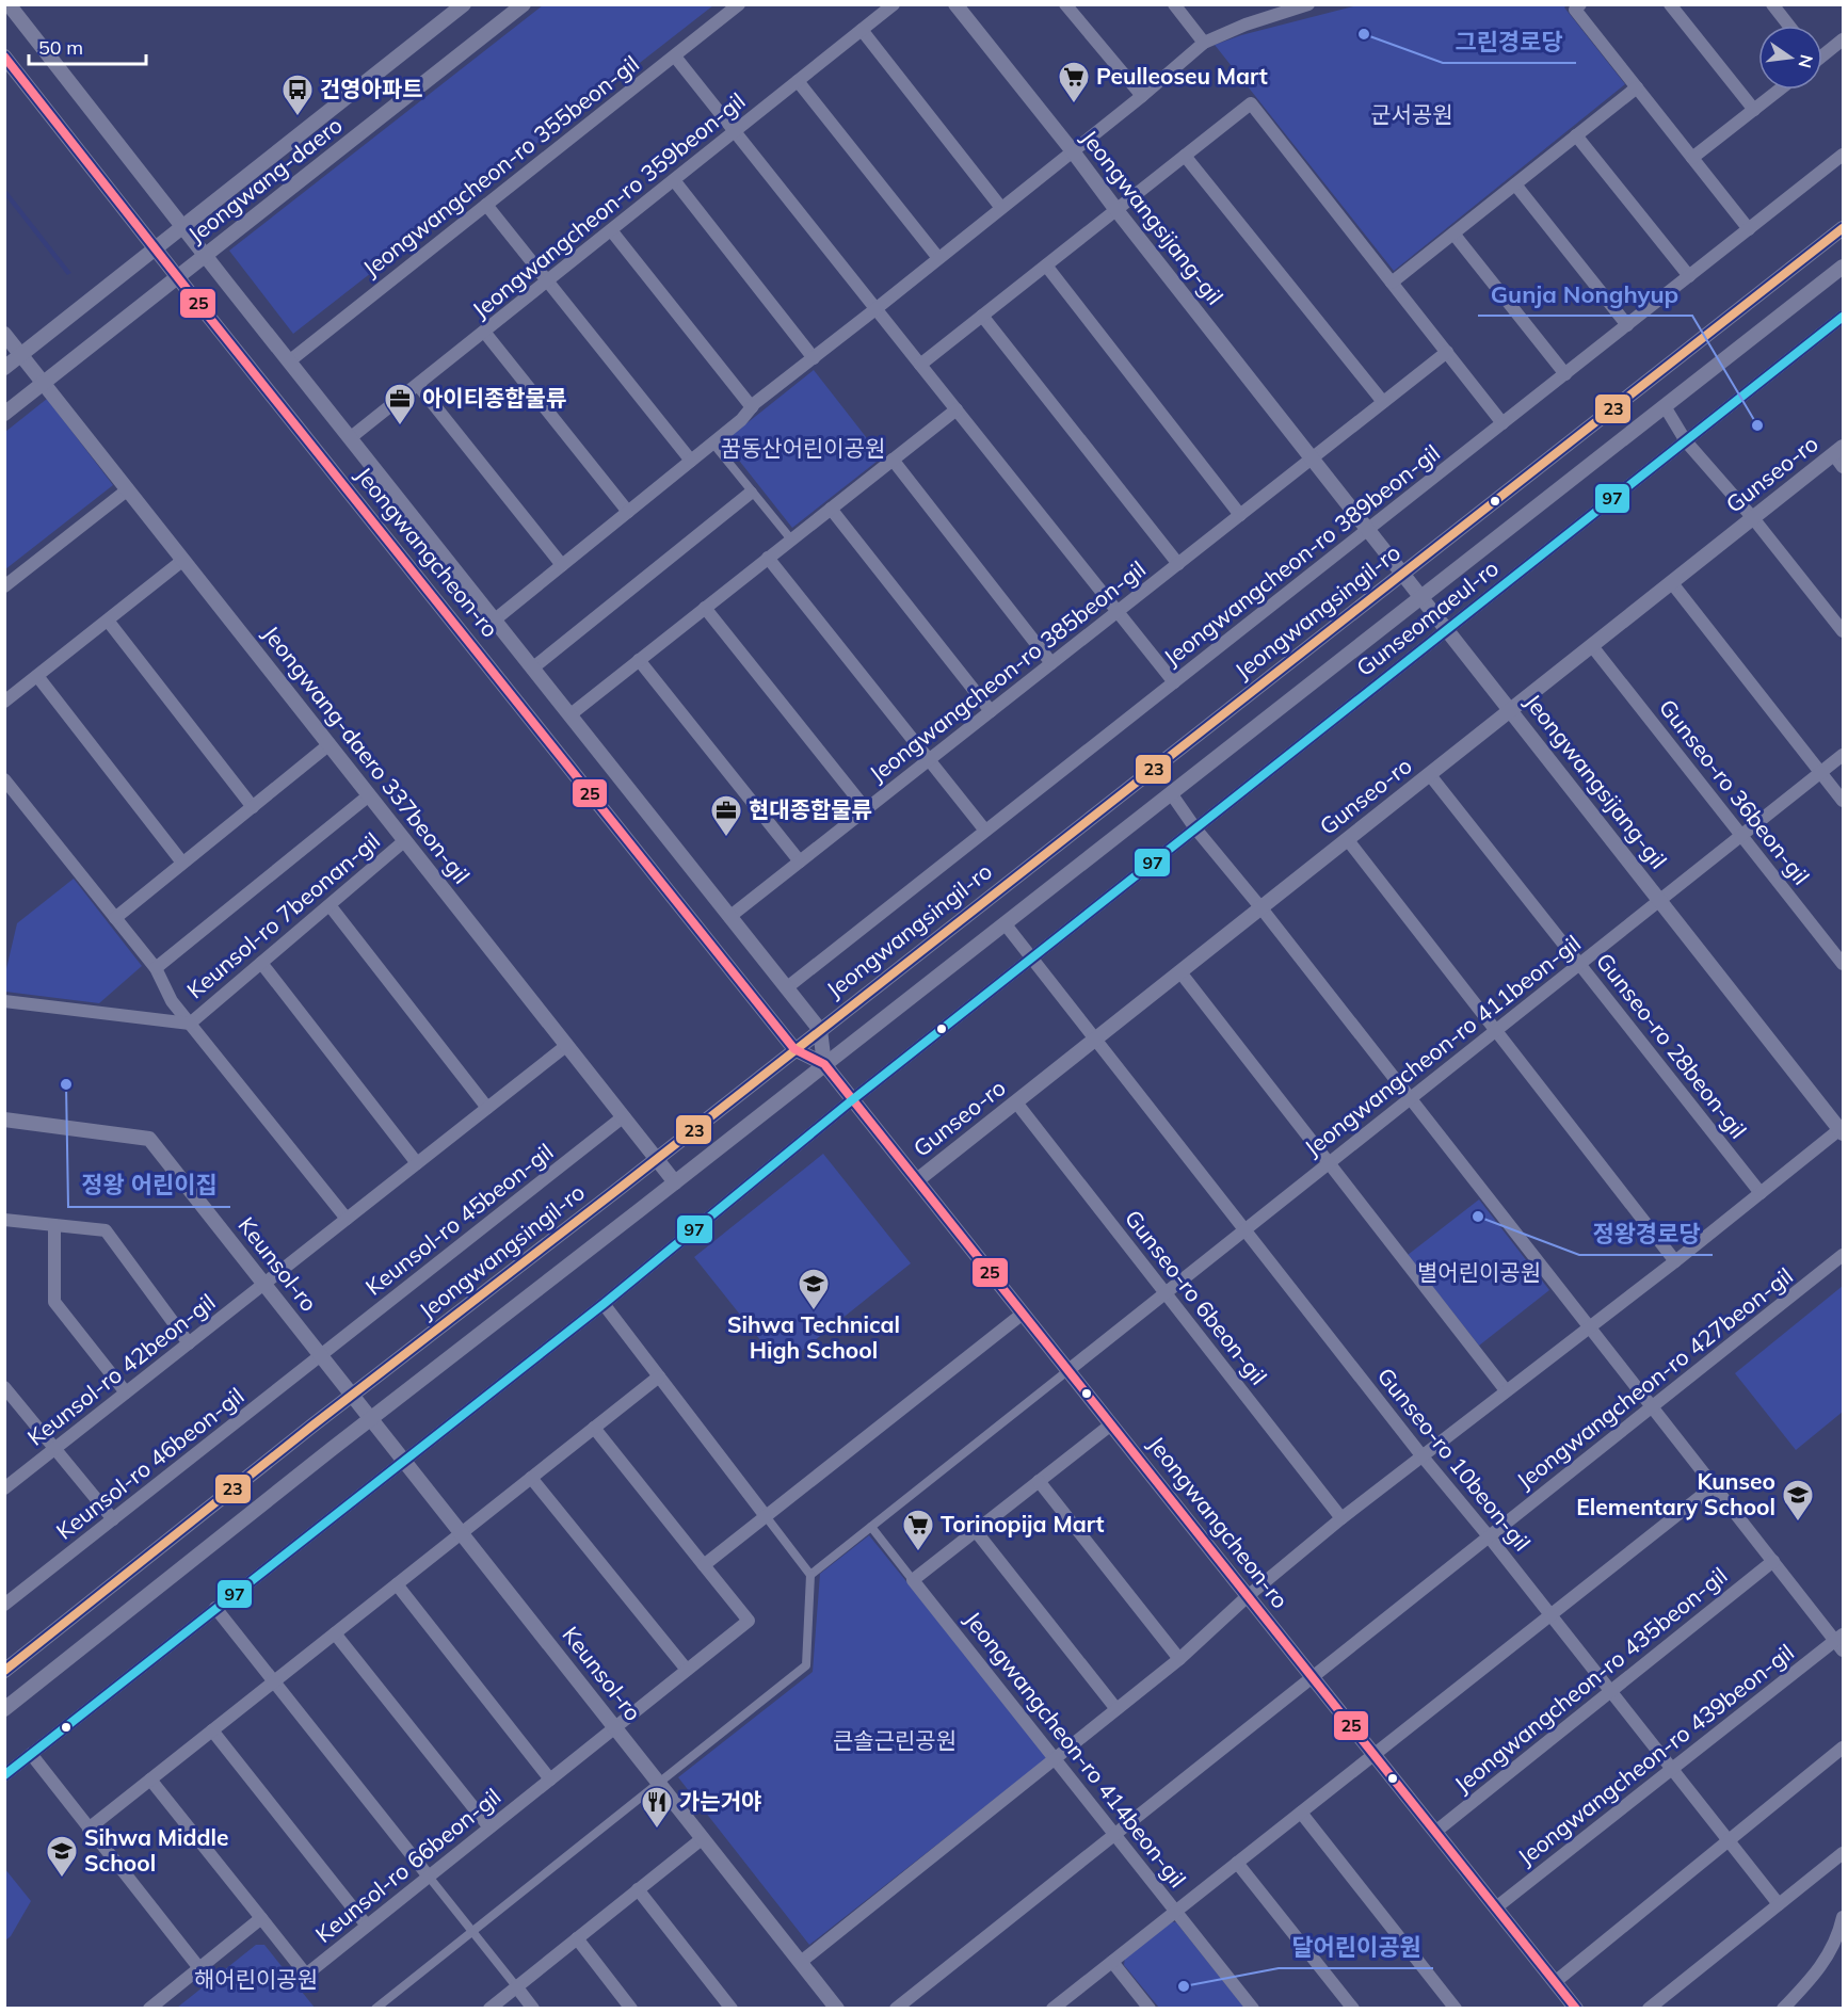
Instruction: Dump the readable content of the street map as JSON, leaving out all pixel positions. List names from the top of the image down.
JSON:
{
  "streets": {
    "street": [
      "Jeongwangcheon-ro 355beon-gil",
      "Jeongwang-daero",
      "Jeongwangcheon-ro 359beon-gil",
      "Jeongwangsijang-gil",
      "Gunseo-ro",
      "Jeongwangcheon-ro",
      "Jeongwangcheon-ro 389beon-gil",
      "Jeongwangsingil-ro",
      "Gunseomaeul-ro",
      "Jeongwangcheon-ro 385beon-gil",
      "Jeongwang-daero 337beon-gil",
      "Gunseo-ro 36beon-gil",
      "Keunsol-ro 7beonan-gil",
      "Jeongwangcheon-ro 411beon-gil",
      "Gunseo-ro 28beon-gil",
      "Keunsol-ro 45beon-gil",
      "Keunsol-ro",
      "Gunseo-ro 6beon-gil",
      "Keunsol-ro 42beon-gil",
      "Jeongwangcheon-ro 427beon-gil",
      "Gunseo-ro 10beon-gil",
      "Keunsol-ro 46beon-gil",
      "Jeongwangcheon-ro 435beon-gil",
      "Jeongwangcheon-ro 414beon-gil",
      "Jeongwangcheon-ro 439beon-gil",
      "Keunsol-ro 66beon-gil"
    ]
  },
  "crossings": [
    ["Jeongwangcheon-ro 355beon-gil", "Jeongwangcheon-ro"],
    ["Jeongwang-daero", "Jeongwangcheon-ro"],
    ["Jeongwang-daero", "Jeongwang-daero 337beon-gil"],
    ["Jeongwangcheon-ro 359beon-gil", "Jeongwangcheon-ro"],
    ["Jeongwangsijang-gil", "Gunseo-ro"],
    ["Jeongwangsijang-gil", "Jeongwangcheon-ro 389beon-gil"],
    ["Jeongwangsijang-gil", "Jeongwangsingil-ro"],
    ["Jeongwangsijang-gil", "Gunseomaeul-ro"],
    ["Jeongwangsijang-gil", "Jeongwangcheon-ro 385beon-gil"],
    ["Jeongwangsijang-gil", "Jeongwangcheon-ro 411beon-gil"],
    ["Gunseo-ro", "Jeongwangcheon-ro"],
    ["Gunseo-ro", "Gunseo-ro 36beon-gil"],
    ["Gunseo-ro", "Gunseo-ro 28beon-gil"],
    ["Gunseo-ro", "Gunseo-ro 6beon-gil"],
    ["Gunseo-ro", "Gunseo-ro 10beon-gil"],
    ["Jeongwangcheon-ro", "Jeongwangcheon-ro 389beon-gil"],
    ["Jeongwangcheon-ro", "Jeongwangsingil-ro"],
    ["Jeongwangcheon-ro", "Gunseomaeul-ro"],
    ["Jeongwangcheon-ro", "Jeongwangcheon-ro 385beon-gil"],
    ["Jeongwangcheon-ro", "Jeongwangcheon-ro 411beon-gil"],
    ["Jeongwangcheon-ro", "Jeongwangcheon-ro 427beon-gil"],
    ["Jeongwangcheon-ro", "Jeongwangcheon-ro 435beon-gil"],
    ["Jeongwangcheon-ro", "Jeongwangcheon-ro 439beon-gil"],
    ["Jeongwangsingil-ro", "Jeongwang-daero 337beon-gil"],
    ["Jeongwangsingil-ro", "Keunsol-ro"],
    ["Gunseomaeul-ro", "Keunsol-ro"],
    ["Jeongwang-daero 337beon-gil", "Keunsol-ro 7beonan-gil"],
    ["Jeongwang-daero 337beon-gil", "Keunsol-ro 45beon-gil"],
    ["Jeongwang-daero 337beon-gil", "Keunsol-ro 42beon-gil"],
    ["Gunseo-ro 36beon-gil", "Jeongwangcheon-ro 411beon-gil"],
    ["Keunsol-ro 7beonan-gil", "Keunsol-ro 42beon-gil"],
    ["Jeongwangcheon-ro 411beon-gil", "Gunseo-ro 28beon-gil"],
    ["Jeongwangcheon-ro 411beon-gil", "Gunseo-ro 6beon-gil"],
    ["Jeongwangcheon-ro 411beon-gil", "Gunseo-ro 10beon-gil"],
    ["Keunsol-ro 45beon-gil", "Keunsol-ro"],
    ["Keunsol-ro 45beon-gil", "Keunsol-ro 46beon-gil"],
    ["Keunsol-ro", "Keunsol-ro 42beon-gil"],
    ["Keunsol-ro", "Keunsol-ro 46beon-gil"],
    ["Keunsol-ro", "Keunsol-ro 66beon-gil"],
    ["Jeongwangcheon-ro 427beon-gil", "Gunseo-ro 10beon-gil"],
    ["Jeongwangcheon-ro 427beon-gil", "Jeongwangcheon-ro 414beon-gil"],
    ["Gunseo-ro 10beon-gil", "Jeongwangcheon-ro 435beon-gil"],
    ["Gunseo-ro 10beon-gil", "Jeongwangcheon-ro 439beon-gil"]
  ],
  "parks": [
    "군서공원",
    "꿈동산어린이공원",
    "별어린이공원",
    "큰솔근린공원",
    "해어린이공원"
  ],
  "places": {
    "other": [
      "그린경로당",
      "Gunja Nonghyup",
      "정왕 어린이집",
      "정왕경로당",
      "달어린이공원"
    ],
    "supermarket": ["Peulleoseu Mart", "Torinopija Mart"],
    "bus stop": ["건영아파트"],
    "office": ["아이티종합물류", "현대종합물류"],
    "school or university": ["Sihwa Technical High School", "Kunseo Elementary School", "Sihwa Middle School"],
    "restaurant": ["가는거야"]
  },
  "lines": ["transit line 25", "transit line 23", "transit line 97"],
  "scale_bar": "50 m",
  "north": "right"
}
